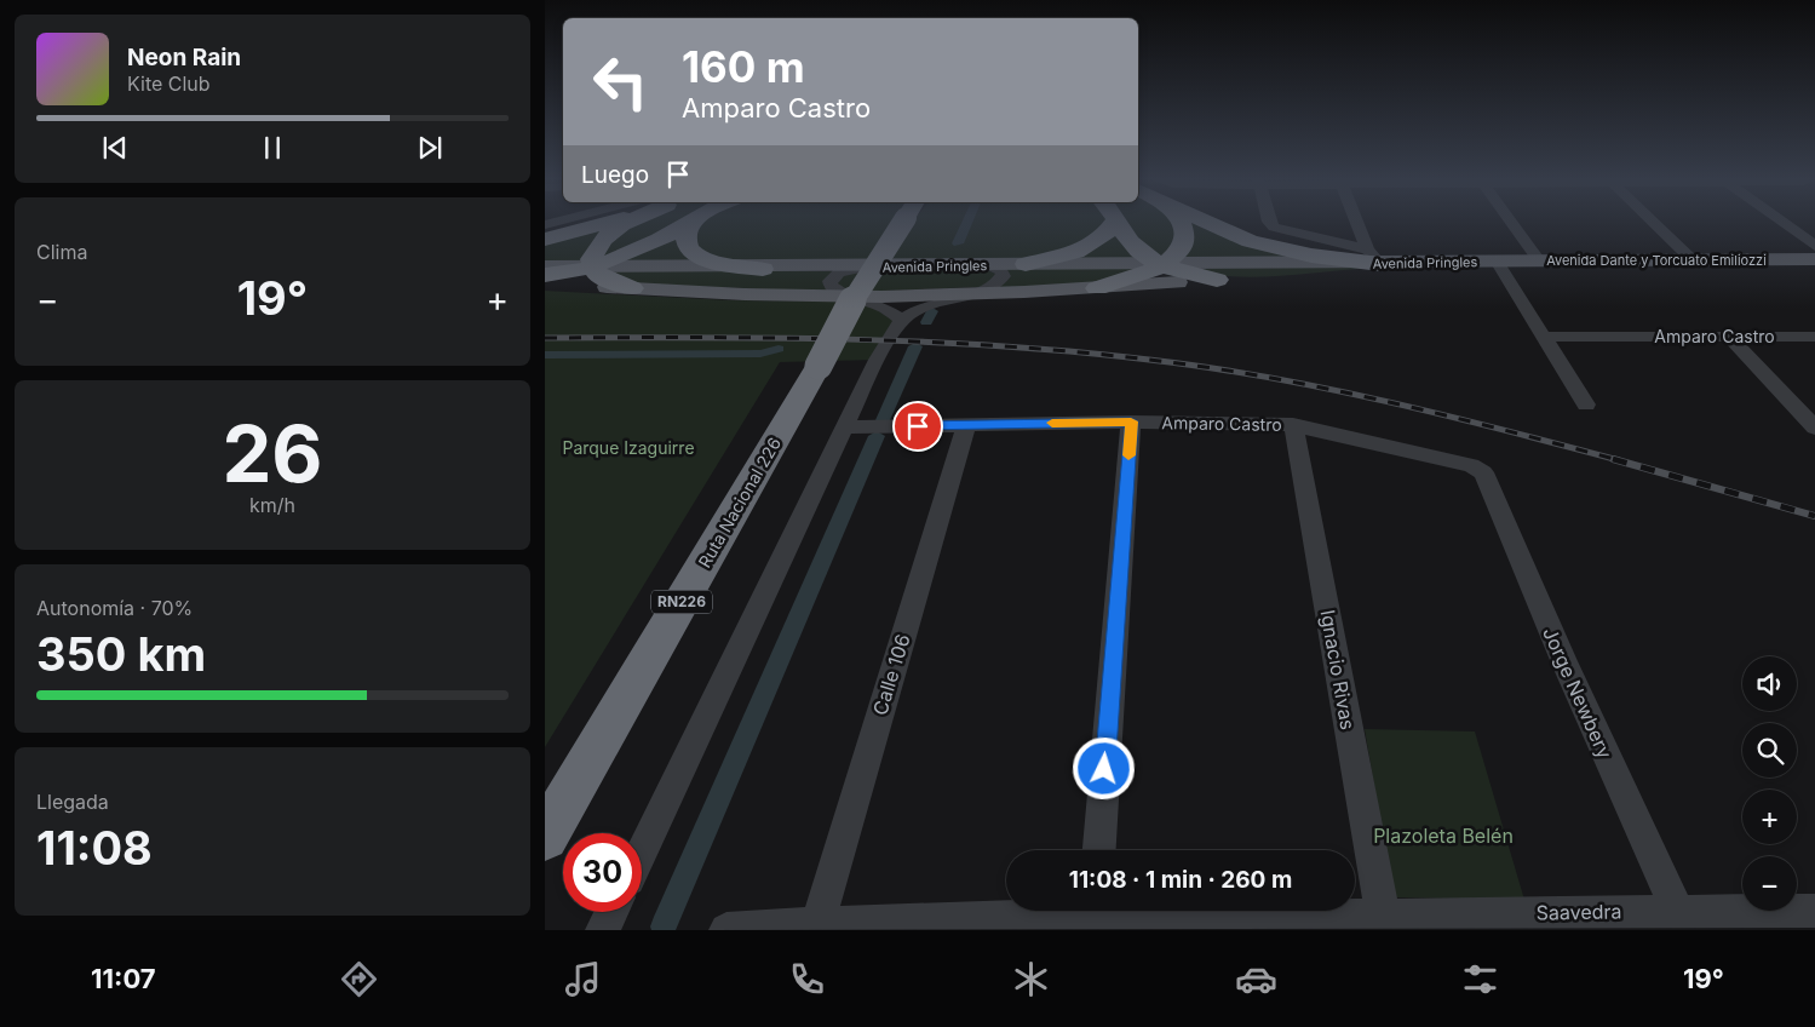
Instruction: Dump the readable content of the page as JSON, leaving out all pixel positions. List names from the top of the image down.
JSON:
{
  "streets": {
    "highway": ["Ruta Nacional 226", "RN226"],
    "main road": ["Avenida Dante y Torcuato Emiliozzi", "Avenida Pringles"],
    "street": [
      "Amparo Castro",
      "Ignacio Rivas",
      "Calle 106",
      "Jorge Newbery",
      "Saavedra"
    ]
  },
  "crossings": [
    ["Avenida Dante y Torcuato Emiliozzi", "Avenida Pringles"],
    ["Amparo Castro", "Ignacio Rivas"],
    ["Amparo Castro", "Calle 106"],
    ["Amparo Castro", "Jorge Newbery"],
    ["Ignacio Rivas", "Saavedra"],
    ["Calle 106", "Saavedra"],
    ["Jorge Newbery", "Saavedra"]
  ],
  "parks": ["Parque Izaguirre", "Plazoleta Belén"],
  "page": {
    "turn": ["160 m", "Amparo Castro"],
    "song": ["Neon Rain", "Kite Club"],
    "then": "Luego",
    "tile": [
      "Clima",
      ["26", "km/h"],
      ["Autonomía · 70%", "350 km"],
      ["Llegada", "11:08"]
    ],
    "heat": ["−", "19°", "+"],
    "map_buttons": ["+", "−"],
    "limit": "30",
    "trip": "11:08 · 1 min · 260 m",
    "tabs": ["11:07", "19°"]
  }
}
